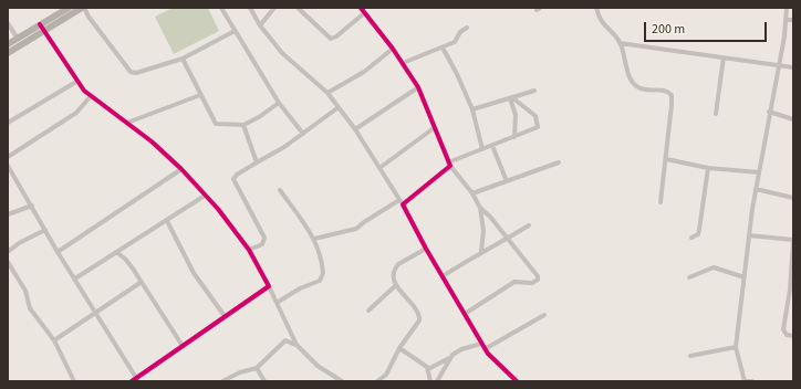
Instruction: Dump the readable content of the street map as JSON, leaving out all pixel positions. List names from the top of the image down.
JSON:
{
  "scale_bar": "200 m"
}
